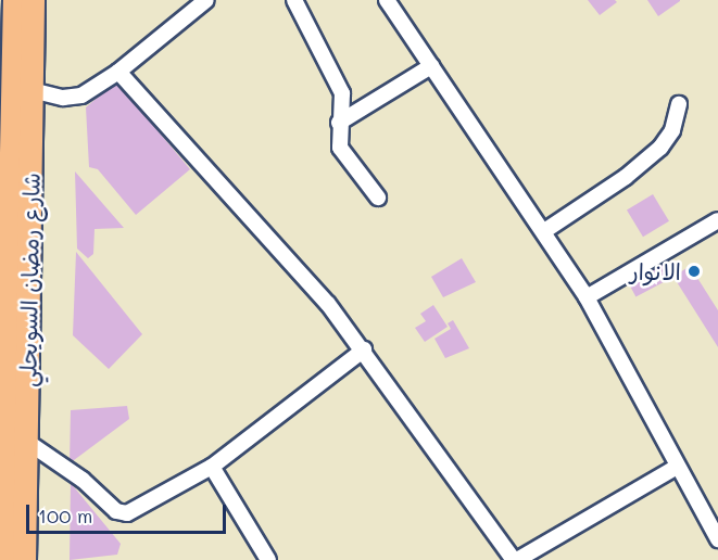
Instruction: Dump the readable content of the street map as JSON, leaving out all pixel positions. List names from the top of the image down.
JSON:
{
  "streets": {
    "main road": ["شارع رمضان السويحلي"]
  },
  "places": ["الانوار"],
  "scale_bar": "100 m"
}
